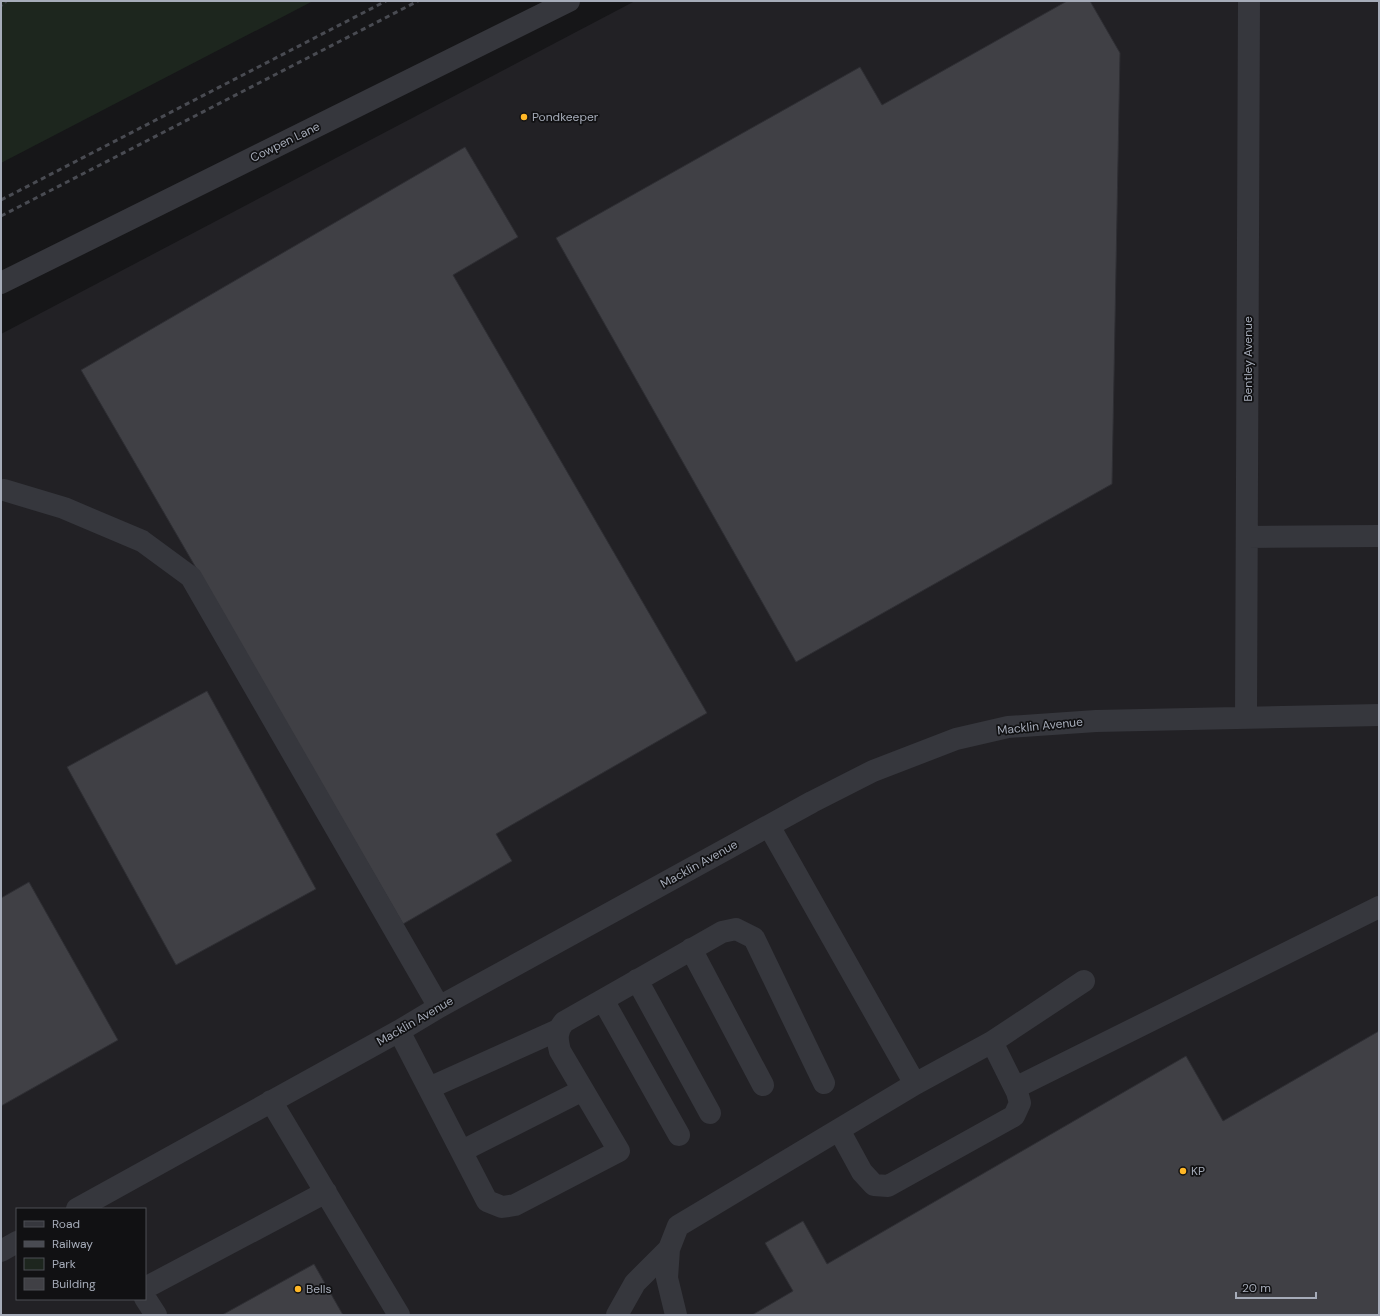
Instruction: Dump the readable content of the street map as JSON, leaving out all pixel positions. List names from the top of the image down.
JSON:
{
  "streets": {
    "street": ["Cowpen Lane", "Bentley Avenue", "Macklin Avenue"]
  },
  "crossings": [
    ["Bentley Avenue", "Macklin Avenue"]
  ],
  "places": ["Pondkeeper", "KP", "Bells"],
  "legend": [
    "Road",
    "Railway",
    "Park",
    "Building"
  ],
  "scale_bar": "20 m"
}
